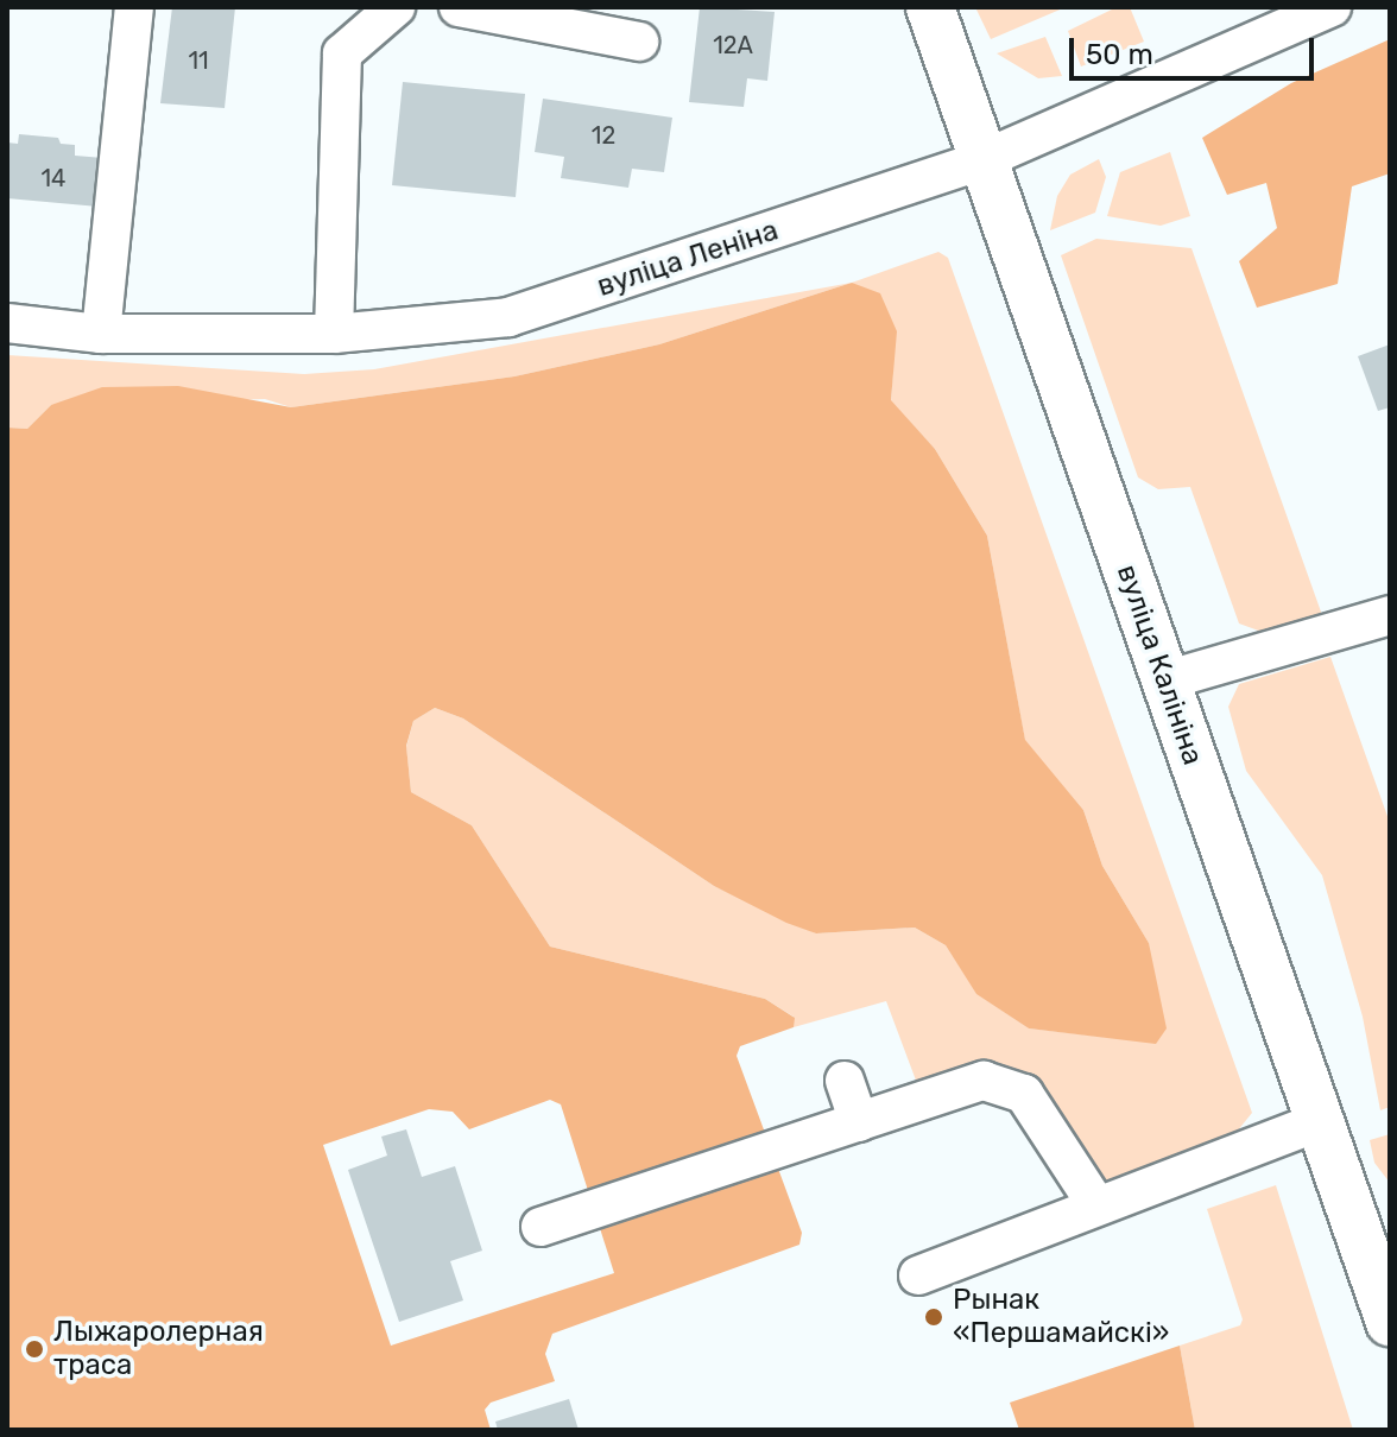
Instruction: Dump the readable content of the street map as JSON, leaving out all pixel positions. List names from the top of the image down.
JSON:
{
  "streets": {
    "main road": ["вуліца Калініна"],
    "street": ["вуліца Леніна"]
  },
  "crossings": [
    ["вуліца Леніна", "вуліца Калініна"]
  ],
  "places": ["Рынак «Першамайскі»", "Лыжаролерная траса"],
  "house_numbers": [
    "12А",
    "11",
    "12",
    "14"
  ],
  "scale_bar": "50 m"
}
